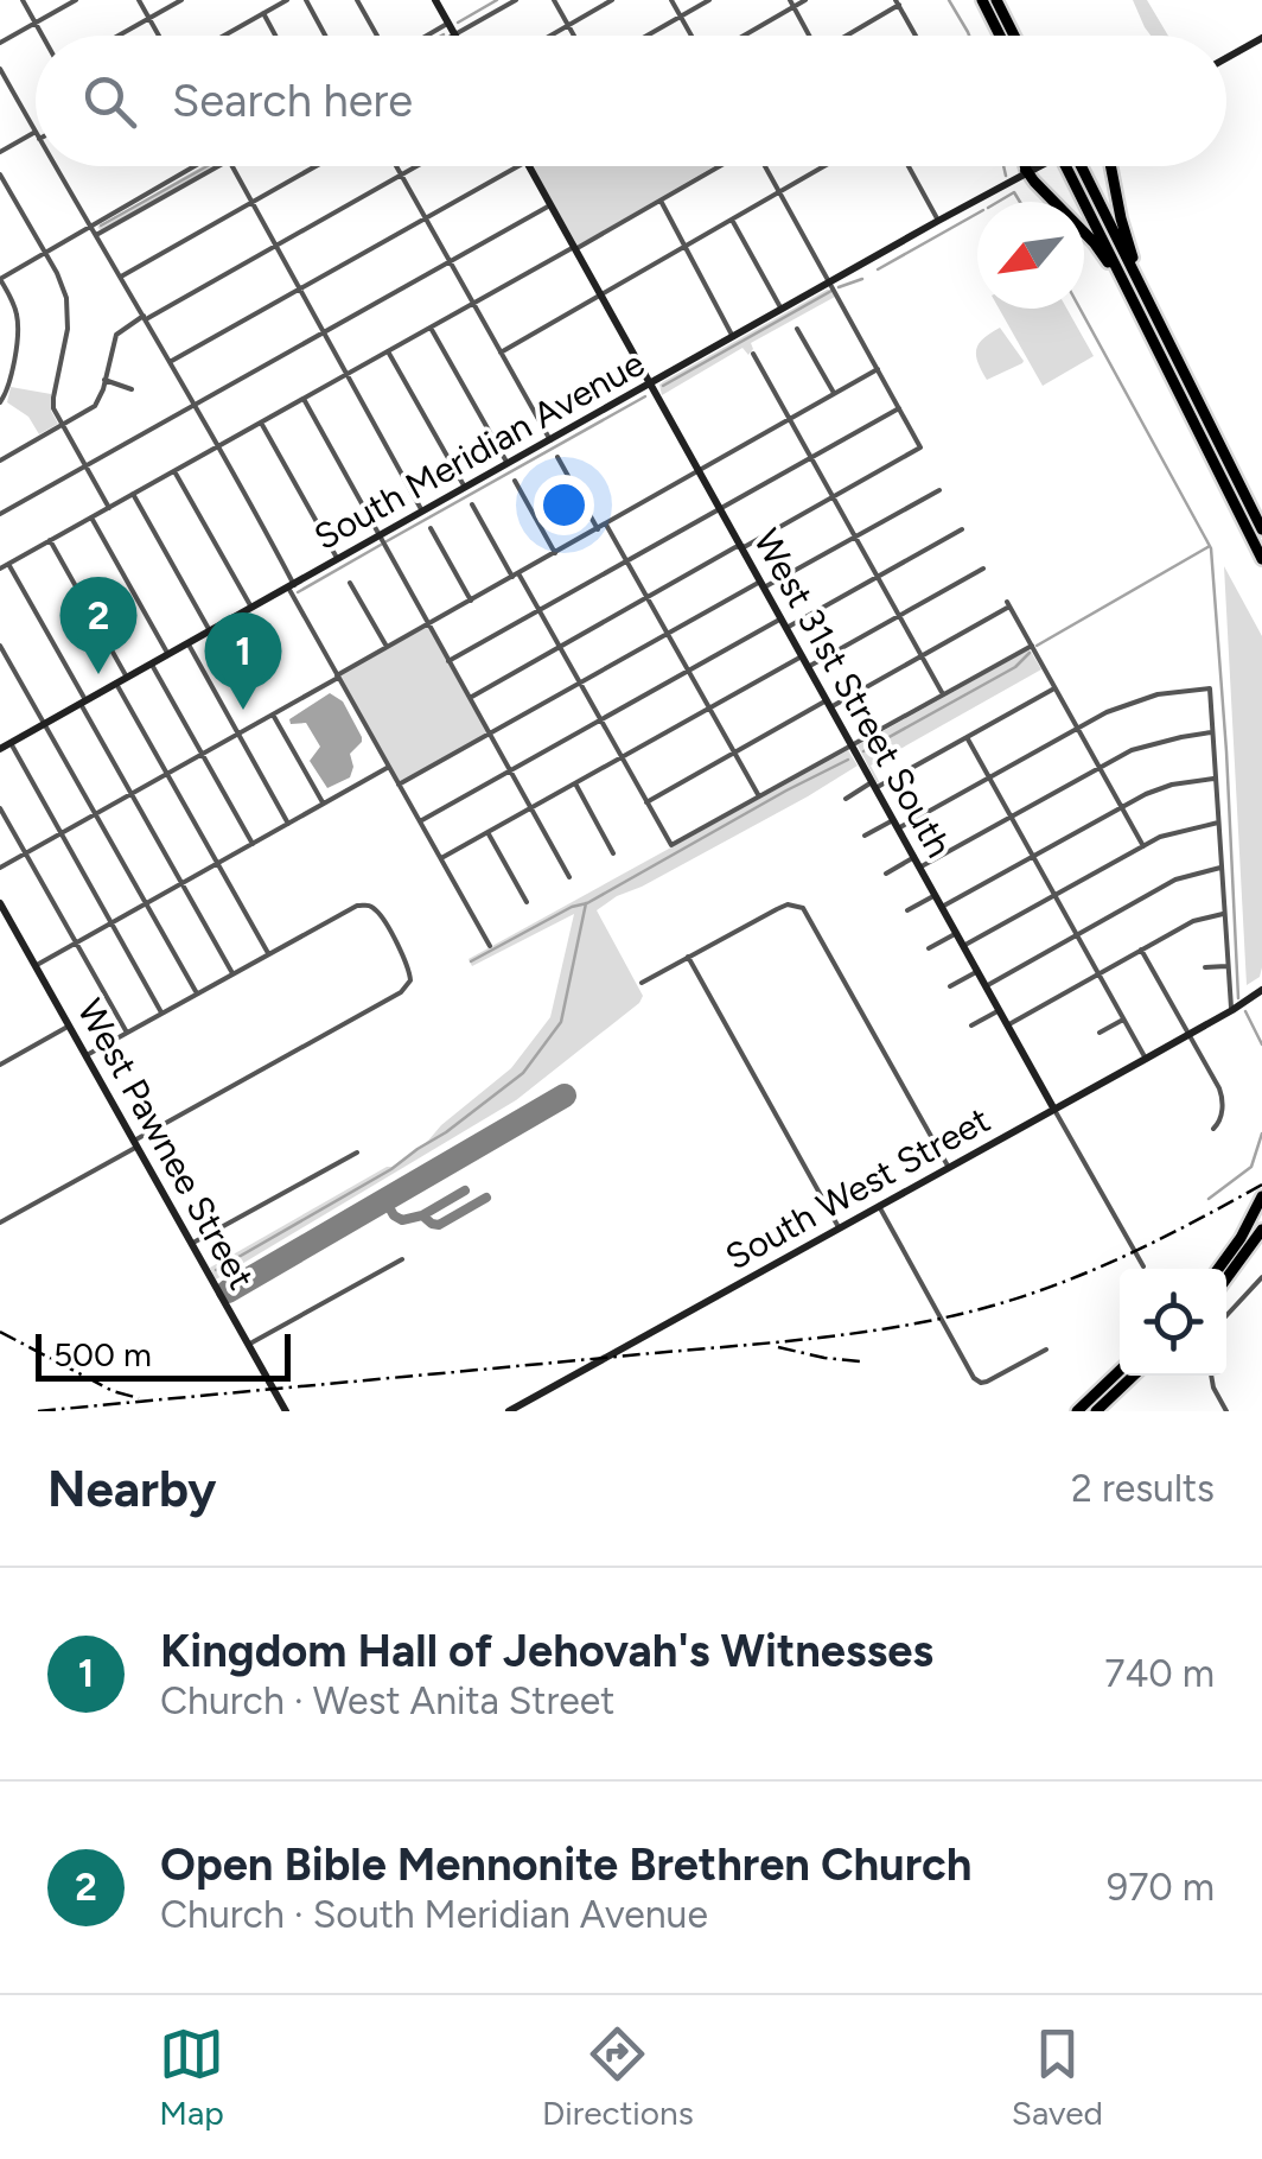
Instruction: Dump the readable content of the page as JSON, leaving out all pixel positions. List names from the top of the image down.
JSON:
{
  "streets": {
    "street": [
      "South Meridian Avenue",
      "West 31st Street South",
      "West Pawnee Street",
      "South West Street"
    ]
  },
  "crossings": [
    ["South Meridian Avenue", "West 31st Street South"],
    ["West 31st Street South", "South West Street"]
  ],
  "scale_bar": "500 m",
  "north": "bottom left",
  "page": {
    "search": "Search here",
    "pins": ["2", "1"],
    "scale": "500 m",
    "heading": ["Nearby", "2 results"],
    "list": [
      {
        "mark": "1",
        "name": "Kingdom Hall of Jehovah's Witnesses",
        "note": "Church · West Anita Street",
        "value": "740 m"
      },
      {
        "mark": "2",
        "name": "Open Bible Mennonite Brethren Church",
        "note": "Church · South Meridian Avenue",
        "value": "970 m"
      }
    ],
    "nav": ["Map", "Directions", "Saved"]
  }
}
